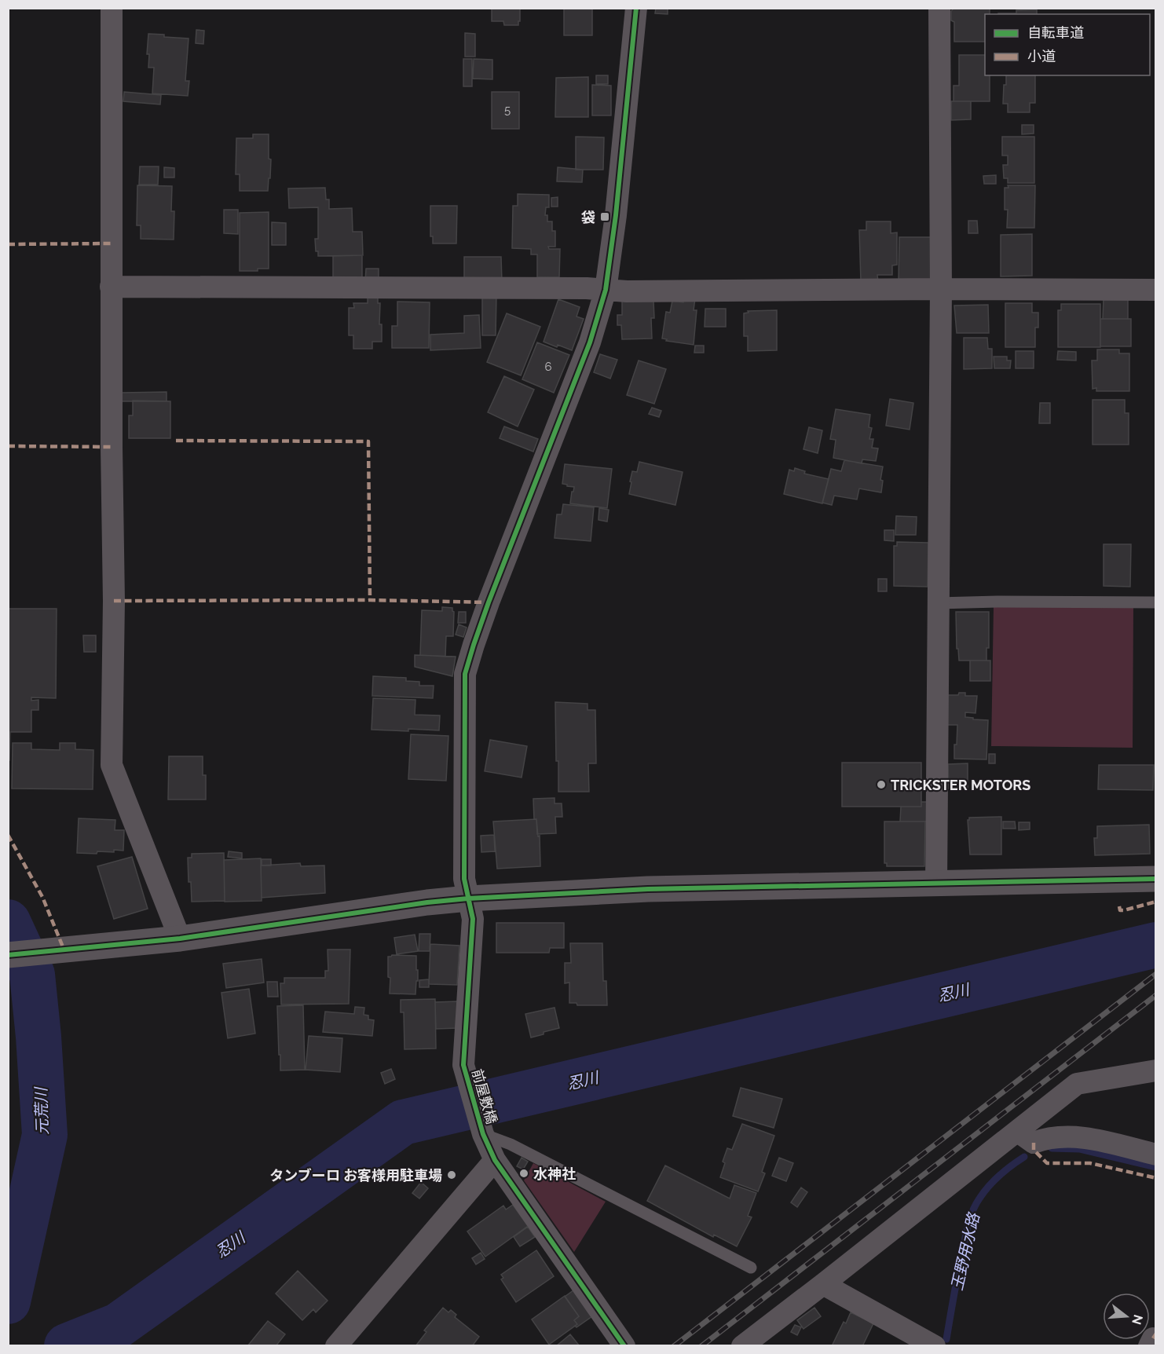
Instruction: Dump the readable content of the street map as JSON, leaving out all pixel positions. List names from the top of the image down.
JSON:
{
  "streets": {
    "street": ["前屋敷橋"]
  },
  "water": ["忍川", "元荒川", "玉野用水路"],
  "places": {
    "transit": ["袋"],
    "other": ["TRICKSTER MOTORS", "水神社", "タンブーロ お客様用駐車場"]
  },
  "house_numbers": ["5", "6"],
  "legend": ["自転車道", "小道"],
  "north": "right"
}
